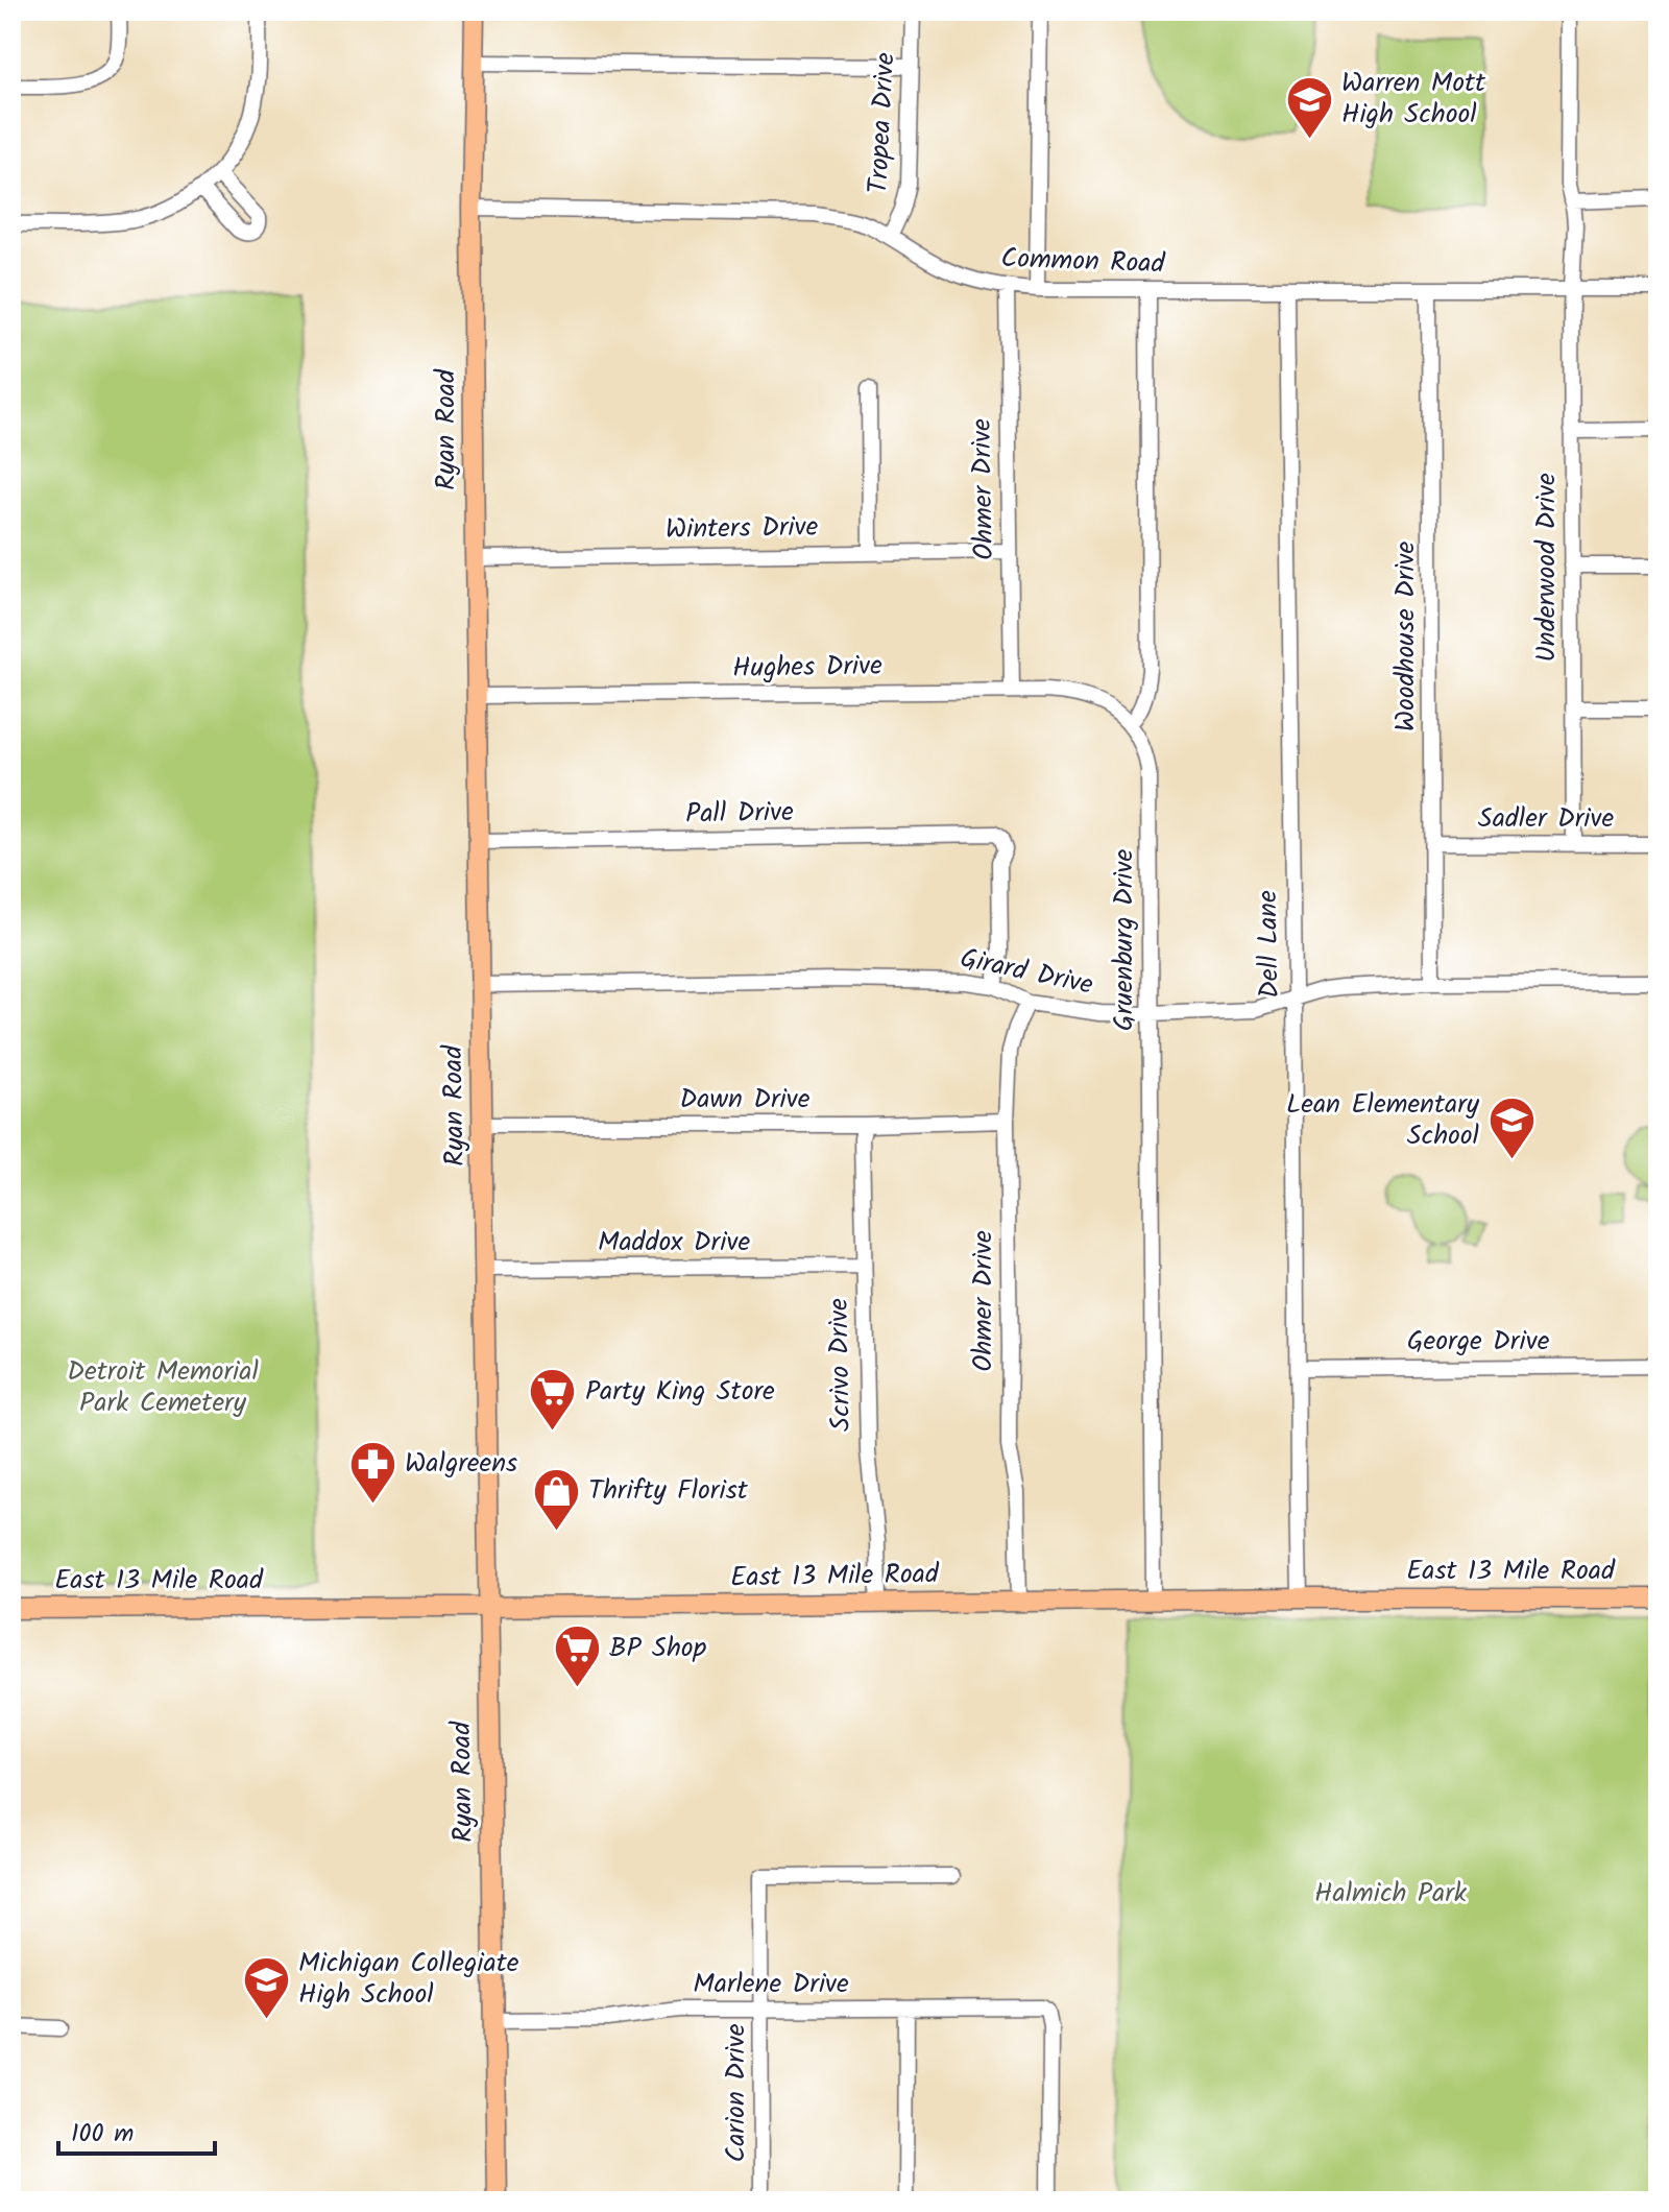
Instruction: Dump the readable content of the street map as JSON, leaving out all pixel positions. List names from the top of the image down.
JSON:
{
  "streets": {
    "main road": ["Ryan Road", "East 13 Mile Road"],
    "street": [
      "Tropea Drive",
      "Common Road",
      "Ohmer Drive",
      "Winters Drive",
      "Underwood Drive",
      "Woodhouse Drive",
      "Hughes Drive",
      "Pall Drive",
      "Sadler Drive",
      "Gruenburg Drive",
      "Dell Lane",
      "Girard Drive",
      "Dawn Drive",
      "Maddox Drive",
      "George Drive",
      "Scrivo Drive",
      "Marlene Drive",
      "Carion Drive"
    ]
  },
  "crossings": [
    ["Tropea Drive", "Common Road"],
    ["Common Road", "Ryan Road"],
    ["Common Road", "Ohmer Drive"],
    ["Common Road", "Underwood Drive"],
    ["Common Road", "Woodhouse Drive"],
    ["Common Road", "Dell Lane"],
    ["Ryan Road", "Winters Drive"],
    ["Ryan Road", "Hughes Drive"],
    ["Ryan Road", "Pall Drive"],
    ["Ryan Road", "Girard Drive"],
    ["Ryan Road", "Dawn Drive"],
    ["Ryan Road", "Maddox Drive"],
    ["Ryan Road", "East 13 Mile Road"],
    ["Ryan Road", "Marlene Drive"],
    ["Ohmer Drive", "Winters Drive"],
    ["Ohmer Drive", "Hughes Drive"],
    ["Ohmer Drive", "Girard Drive"],
    ["Ohmer Drive", "Dawn Drive"],
    ["Ohmer Drive", "East 13 Mile Road"],
    ["Underwood Drive", "Sadler Drive"],
    ["Woodhouse Drive", "Sadler Drive"],
    ["Woodhouse Drive", "Girard Drive"],
    ["Hughes Drive", "Gruenburg Drive"],
    ["Pall Drive", "Girard Drive"],
    ["Gruenburg Drive", "Girard Drive"],
    ["Gruenburg Drive", "East 13 Mile Road"],
    ["Dell Lane", "Girard Drive"],
    ["Dell Lane", "George Drive"],
    ["Dell Lane", "East 13 Mile Road"],
    ["Dawn Drive", "Scrivo Drive"],
    ["Maddox Drive", "Scrivo Drive"],
    ["Scrivo Drive", "East 13 Mile Road"],
    ["Marlene Drive", "Carion Drive"]
  ],
  "parks": ["Detroit Memorial Park Cemetery", "Halmich Park"],
  "places": {
    "school or university": ["Warren Mott High School", "Lean Elementary School", "Michigan Collegiate High School"],
    "supermarket": ["Party King Store", "BP Shop"],
    "pharmacy": ["Walgreens"],
    "shop": ["Thrifty Florist"]
  },
  "scale_bar": "100 m"
}
